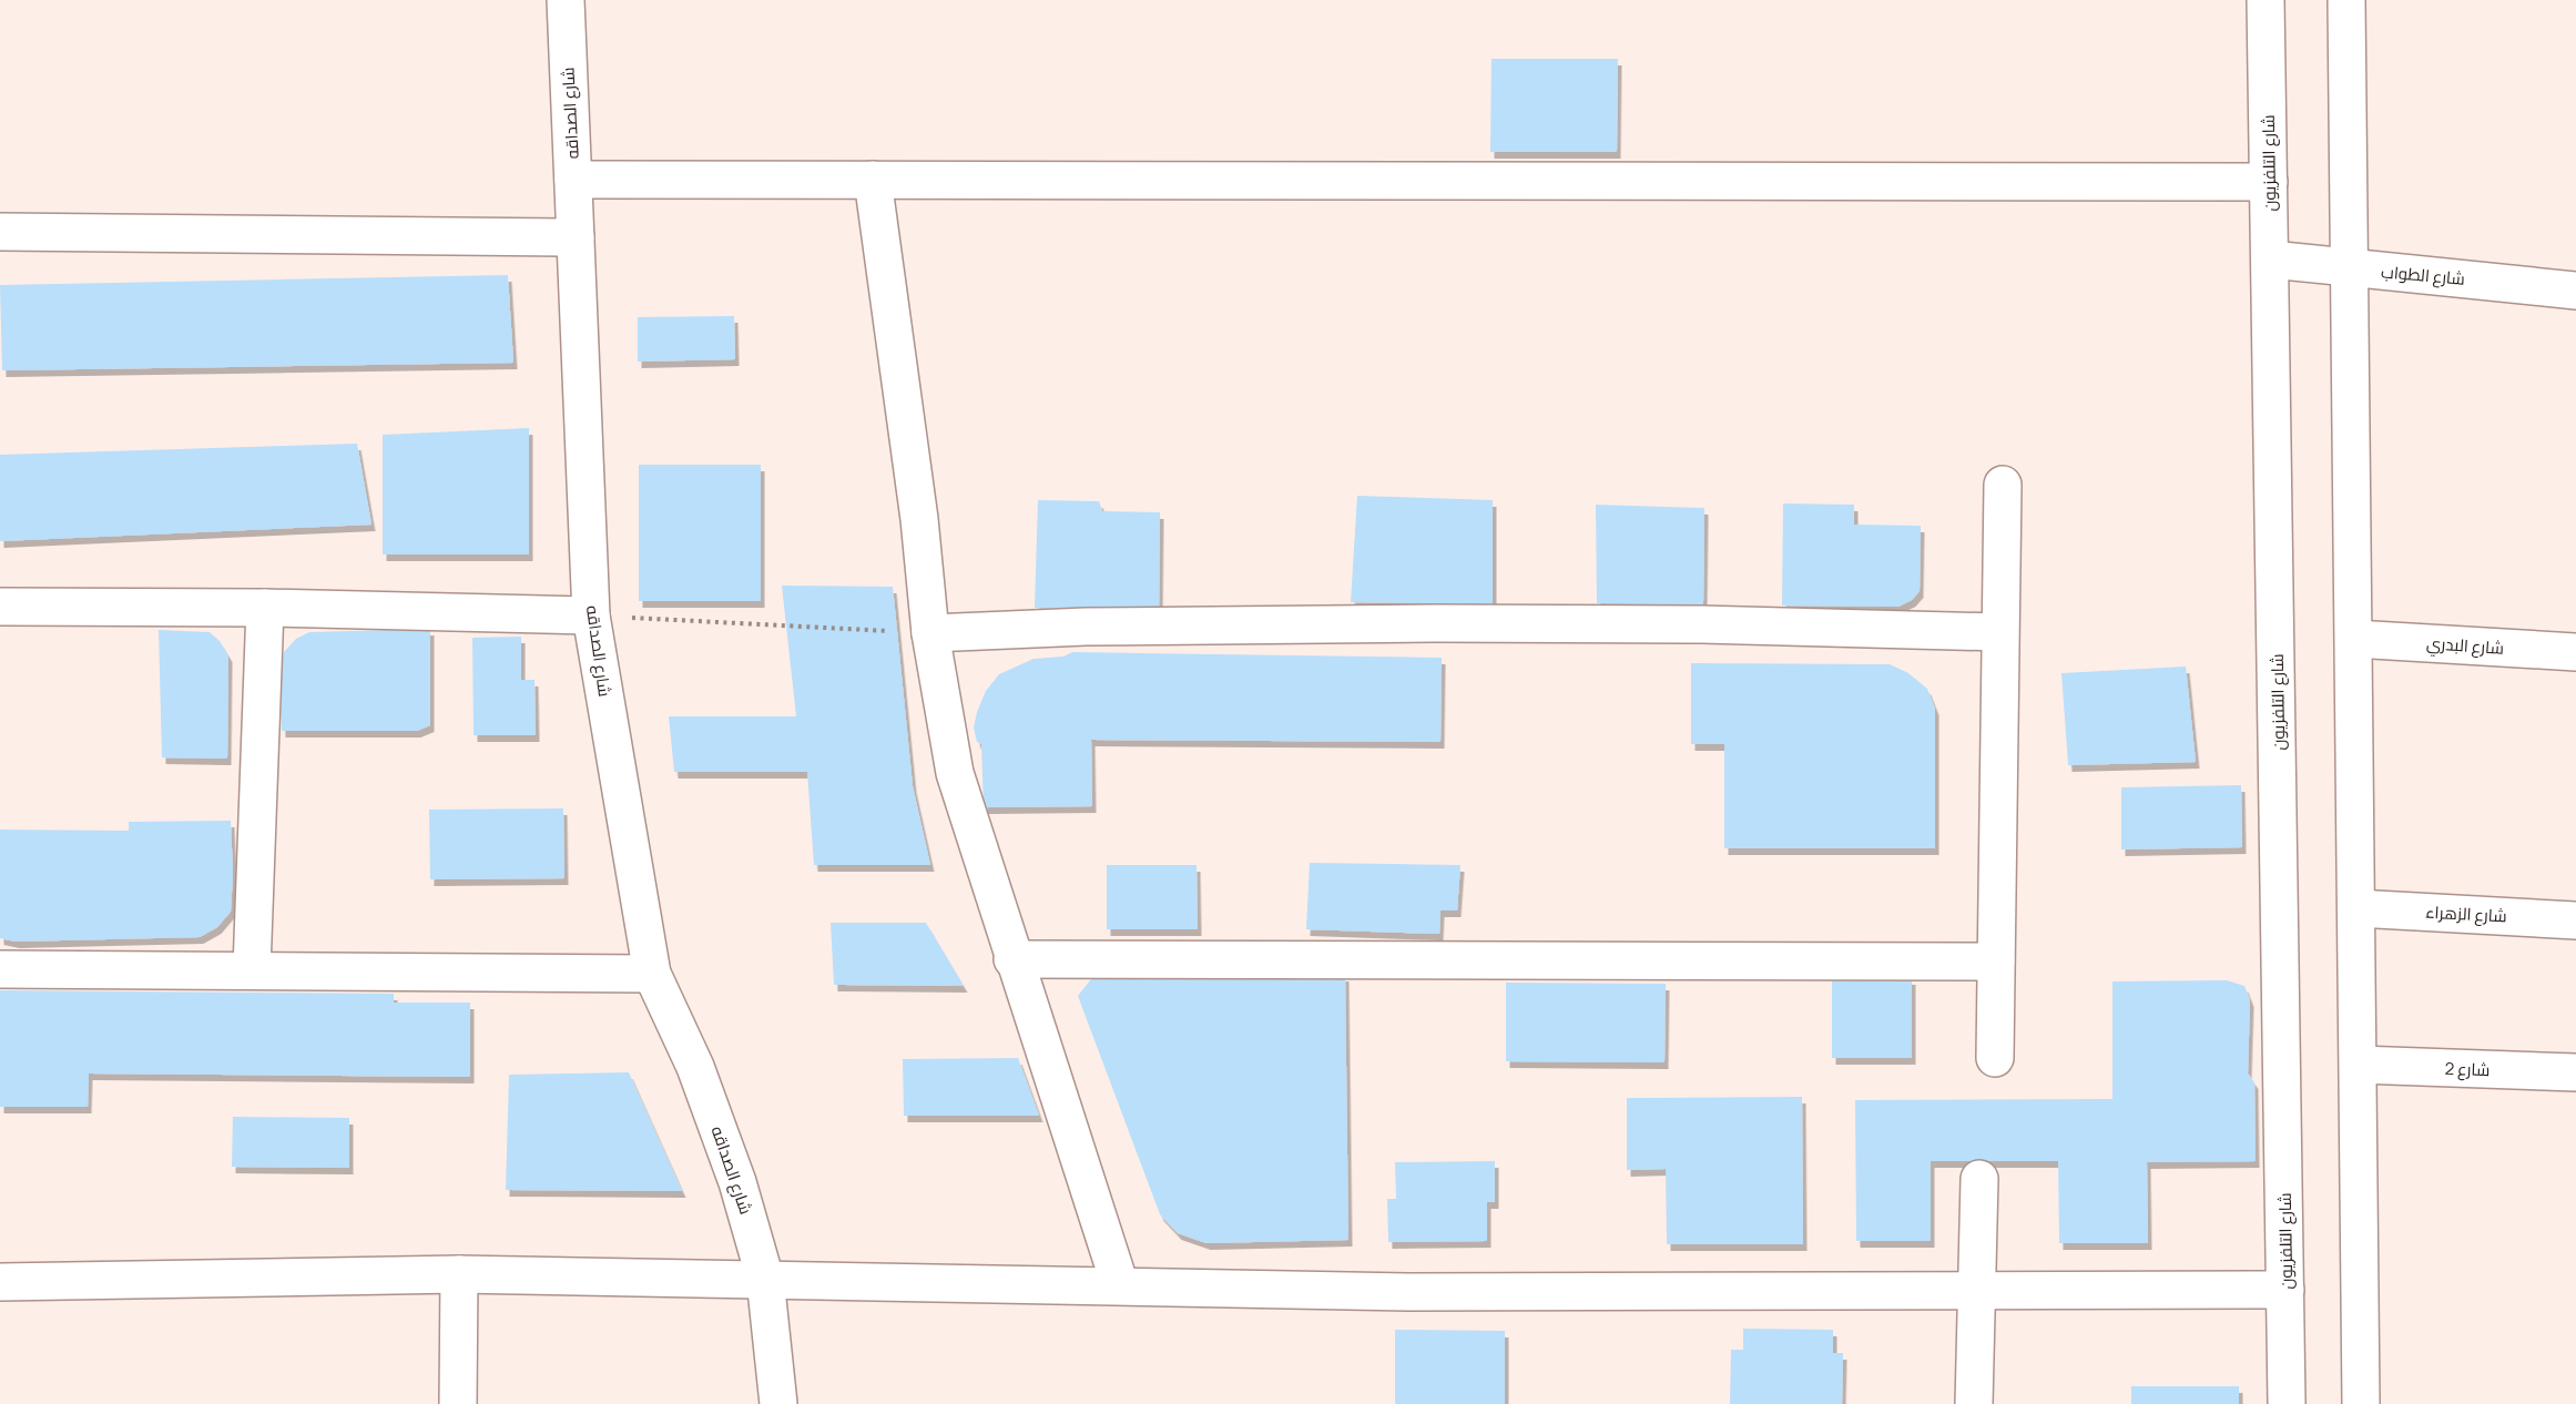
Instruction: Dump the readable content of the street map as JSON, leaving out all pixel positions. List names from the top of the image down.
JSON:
{
  "streets": {
    "street": [
      "شارع الصداقه",
      "شارع التلفزيون",
      "شارع الطواب",
      "شارع البدري",
      "شارع الزهراء",
      "شارع 2"
    ]
  },
  "crossings": [
    ["شارع التلفزيون", "شارع الطواب"]
  ]
}
